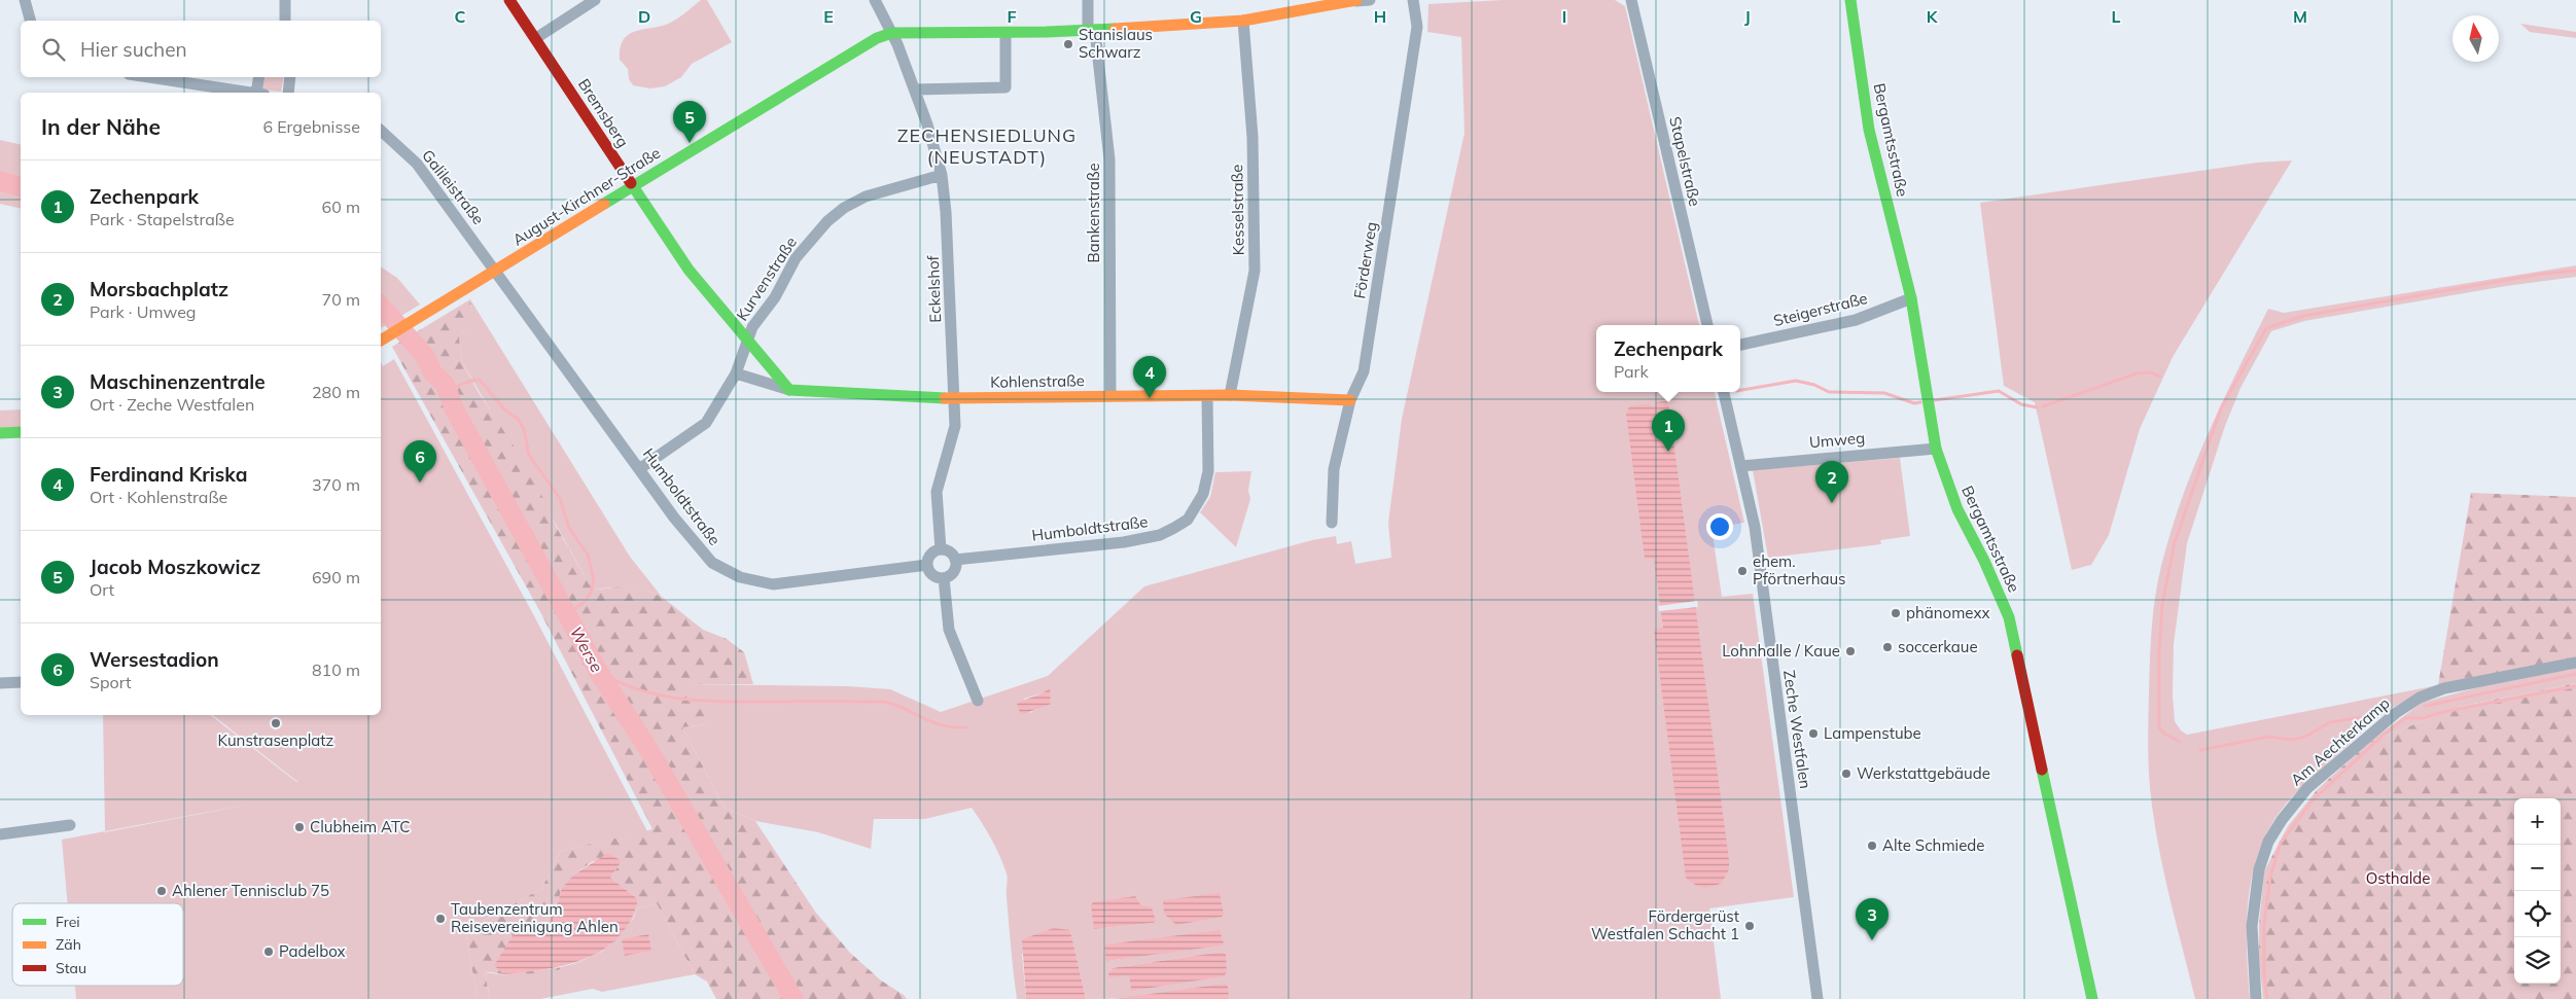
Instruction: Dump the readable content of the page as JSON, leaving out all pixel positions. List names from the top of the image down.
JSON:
{
  "streets": {
    "street": [
      "Bremsberg",
      "Bergamtsstraße",
      "Stapelstraße",
      "Galileistraße",
      "August-Kirchner-Straße",
      "Kesselstraße",
      "Bankenstraße",
      "Förderweg",
      "Kurvenstraße",
      "Eckelshof",
      "Steigerstraße",
      "Kohlenstraße",
      "Umweg",
      "Humboldtstraße",
      "Zeche Westfalen",
      "Am Aechterkamp"
    ]
  },
  "crossings": [
    ["Bremsberg", "August-Kirchner-Straße"],
    ["Bremsberg", "Kurvenstraße"],
    ["Bergamtsstraße", "Steigerstraße"],
    ["Bergamtsstraße", "Umweg"],
    ["Galileistraße", "August-Kirchner-Straße"],
    ["Galileistraße", "Humboldtstraße"],
    ["August-Kirchner-Straße", "Eckelshof"],
    ["August-Kirchner-Straße", "Humboldtstraße"],
    ["Kesselstraße", "Kohlenstraße"],
    ["Bankenstraße", "Kohlenstraße"],
    ["Förderweg", "Kohlenstraße"],
    ["Kurvenstraße", "Eckelshof"],
    ["Kurvenstraße", "Humboldtstraße"],
    ["Eckelshof", "Kohlenstraße"],
    ["Eckelshof", "Humboldtstraße"],
    ["Kohlenstraße", "Humboldtstraße"],
    ["Umweg", "Zeche Westfalen"]
  ],
  "districts": ["ZECHENSIEDLUNG (NEUSTADT)"],
  "water": ["Werse"],
  "parks": ["Osthalde"],
  "places": [
    "Stanislaus Schwarz",
    "ehem. Pförtnerhaus",
    "phänomexx",
    "soccerkaue",
    "Lohnhalle / Kaue",
    "Kunstrasenplatz",
    "Lampenstube",
    "Werkstattgebäude",
    "Clubheim ATC",
    "Alte Schmiede",
    "Ahlener Tennisclub 75",
    "Taubenzentrum Reisevereinigung Ahlen",
    "Fördergerüst Westfalen Schacht 1",
    "Padelbox"
  ],
  "legend": ["Frei", "Zäh", "Stau"],
  "north": "top",
  "page": {
    "search": "Hier suchen",
    "heading": ["In der Nähe", "6 Ergebnisse"],
    "pins": [
      "5",
      "4",
      "1",
      "6",
      "2",
      "3"
    ],
    "list": [
      {
        "mark": "1",
        "name": "Zechenpark",
        "note": "Park · Stapelstraße",
        "value": "60 m"
      },
      {
        "mark": "2",
        "name": "Morsbachplatz",
        "note": "Park · Umweg",
        "value": "70 m"
      },
      {
        "mark": "3",
        "name": "Maschinenzentrale",
        "note": "Ort · Zeche Westfalen",
        "value": "280 m"
      },
      {
        "mark": "4",
        "name": "Ferdinand Kriska",
        "note": "Ort · Kohlenstraße",
        "value": "370 m"
      },
      {
        "mark": "5",
        "name": "Jacob Moszkowicz",
        "note": "Ort",
        "value": "690 m"
      },
      {
        "mark": "6",
        "name": "Wersestadion",
        "note": "Sport",
        "value": "810 m"
      }
    ],
    "popup": ["Zechenpark", "Park"],
    "map_buttons": ["+", "−"]
  },
  "grid": {
    "columns": [
      "C",
      "D",
      "E",
      "F",
      "G",
      "H",
      "I",
      "J",
      "K",
      "L",
      "M"
    ]
  }
}
